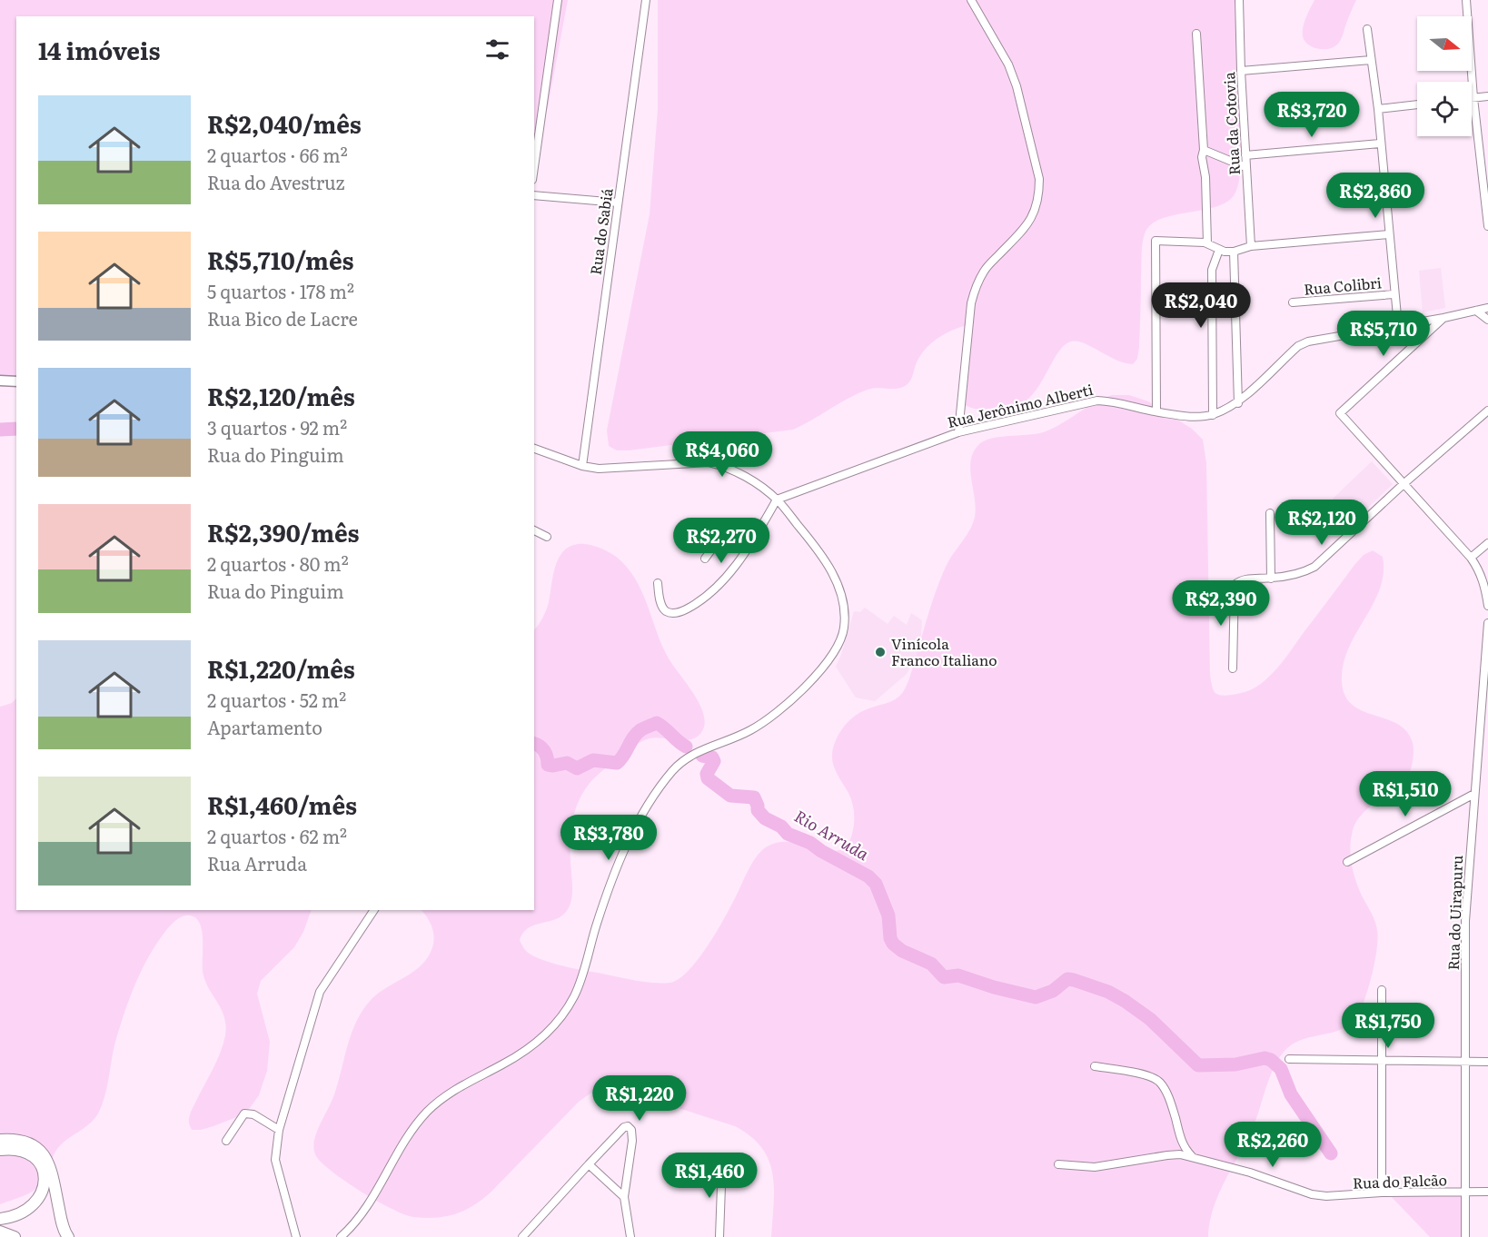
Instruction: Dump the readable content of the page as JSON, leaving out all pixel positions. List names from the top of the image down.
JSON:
{
  "streets": {
    "street": [
      "Rua da Cotovia",
      "Rua do Sabiá",
      "Rua Colibri",
      "Rua Jerônimo Alberti",
      "Rua do Uirapuru",
      "Rua do Falcão"
    ]
  },
  "crossings": [
    ["Rua do Uirapuru", "Rua do Falcão"]
  ],
  "water": ["Rio Arruda"],
  "places": ["Vinícola Franco Italiano"],
  "north": "right",
  "page": {
    "heading": "14 imóveis",
    "list": [
      {
        "name": "R$2,040/mês",
        "note": "2 quartos · 66 m² · Rua do Avestruz"
      },
      {
        "name": "R$5,710/mês",
        "note": "5 quartos · 178 m² · Rua Bico de Lacre"
      },
      {
        "name": "R$2,120/mês",
        "note": "3 quartos · 92 m² · Rua do Pinguim"
      },
      {
        "name": "R$2,390/mês",
        "note": "2 quartos · 80 m² · Rua do Pinguim"
      },
      {
        "name": "R$1,220/mês",
        "note": "2 quartos · 52 m² · Apartamento"
      },
      {
        "name": "R$1,460/mês",
        "note": "2 quartos · 62 m² · Rua Arruda"
      }
    ],
    "price": [
      "R$3,720",
      "R$2,860",
      "R$2,040",
      "R$5,710",
      "R$4,060",
      "R$2,120",
      "R$2,270",
      "R$2,390",
      "R$1,510",
      "R$3,780",
      "R$1,750",
      "R$1,220",
      "R$2,260",
      "R$1,460"
    ]
  }
}
